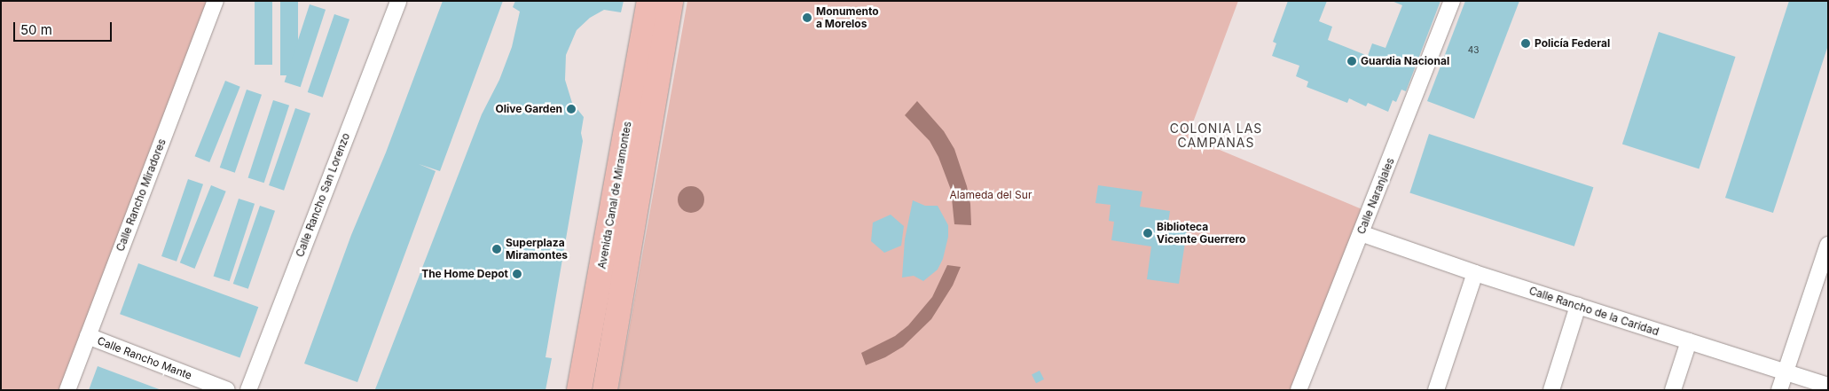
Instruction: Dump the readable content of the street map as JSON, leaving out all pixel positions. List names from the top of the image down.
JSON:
{
  "streets": {
    "main road": ["Avenida Canal de Miramontes"],
    "street": [
      "Calle Rancho Miradores",
      "Calle Rancho San Lorenzo",
      "Calle Naranjales",
      "Calle Rancho de la Caridad",
      "Calle Rancho Mante"
    ]
  },
  "crossings": [
    ["Calle Rancho Miradores", "Calle Rancho Mante"],
    ["Calle Naranjales", "Calle Rancho de la Caridad"]
  ],
  "districts": ["COLONIA LAS CAMPANAS"],
  "parks": ["Alameda del Sur"],
  "places": [
    "Monumento a Morelos",
    "Policía Federal",
    "Guardia Nacional",
    "Olive Garden",
    "Biblioteca Vicente Guerrero",
    "Superplaza Miramontes",
    "The Home Depot"
  ],
  "house_numbers": ["43"],
  "scale_bar": "50 m"
}
